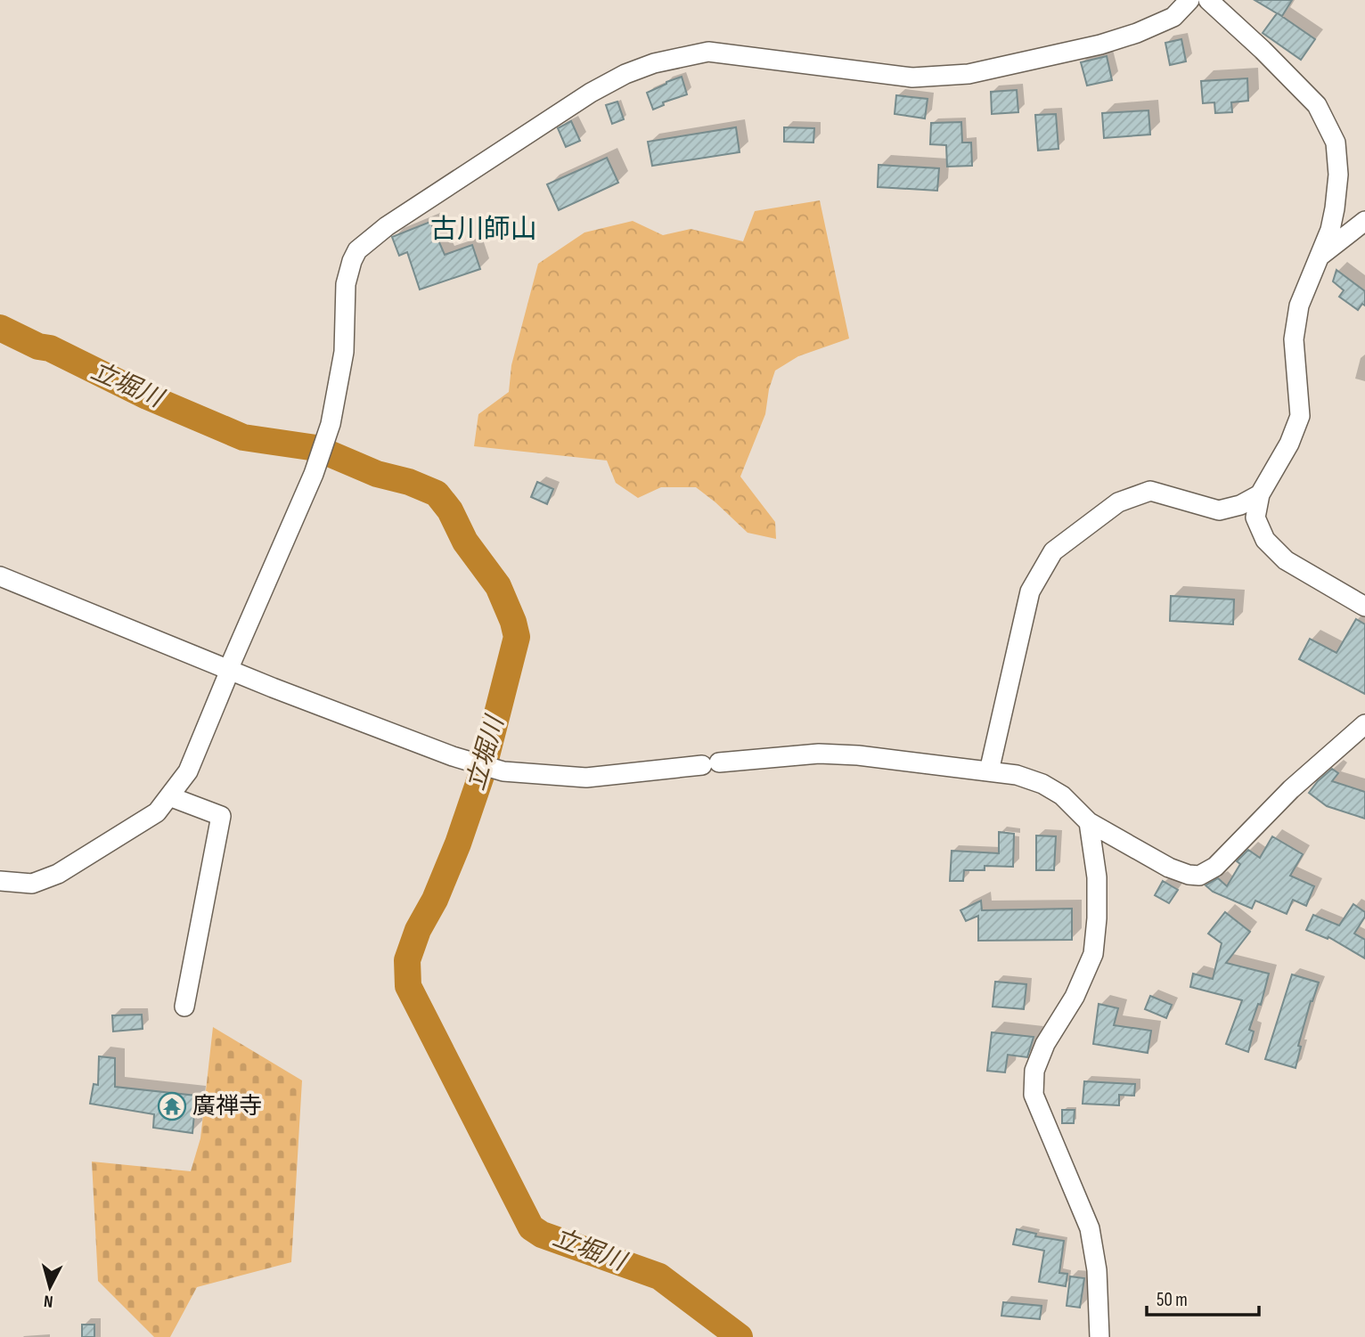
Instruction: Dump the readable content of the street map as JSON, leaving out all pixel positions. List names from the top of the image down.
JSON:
{
  "districts": ["古川師山"],
  "water": ["立堀川"],
  "places": {
    "temple": ["廣禅寺"]
  },
  "scale_bar": "50 m",
  "north": "bottom"
}
